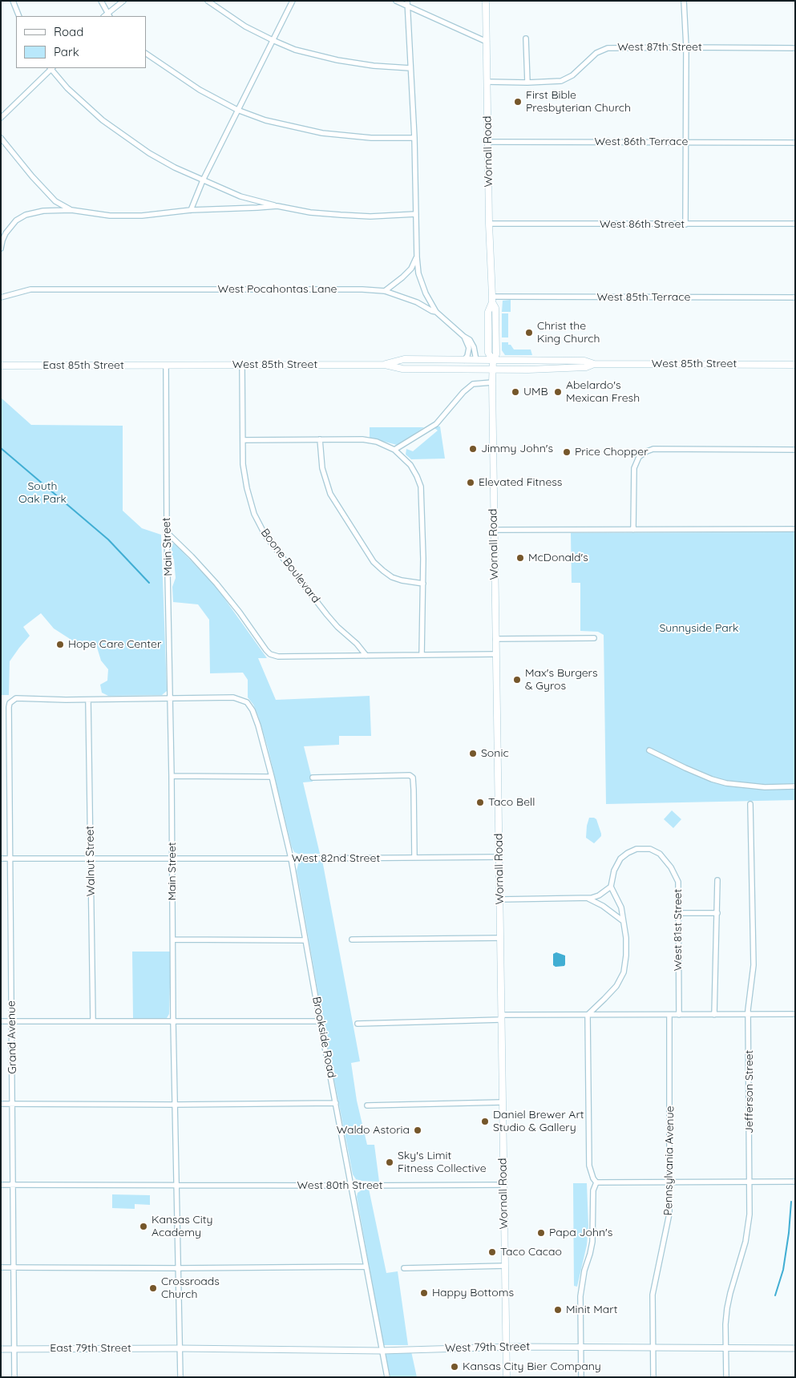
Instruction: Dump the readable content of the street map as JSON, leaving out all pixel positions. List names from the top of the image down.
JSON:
{
  "streets": {
    "main road": ["Wornall Road", "West 85th Street", "East 85th Street"],
    "street": [
      "West 87th Street",
      "West 86th Terrace",
      "West 86th Street",
      "West Pocahontas Lane",
      "West 85th Terrace",
      "Main Street",
      "Boone Boulevard",
      "West 82nd Street",
      "Walnut Street",
      "West 81st Street",
      "Grand Avenue",
      "Brookside Road",
      "Jefferson Street",
      "Pennsylvania Avenue",
      "West 80th Street",
      "West 79th Street",
      "East 79th Street"
    ]
  },
  "crossings": [
    ["West 87th Street", "Wornall Road"],
    ["West 86th Terrace", "Wornall Road"],
    ["Wornall Road", "West 86th Street"],
    ["Wornall Road", "West 85th Terrace"],
    ["Wornall Road", "West 85th Street"],
    ["Wornall Road", "West 82nd Street"],
    ["Wornall Road", "West 80th Street"],
    ["Wornall Road", "West 79th Street"],
    ["West 85th Street", "East 85th Street"],
    ["West 85th Street", "Main Street"],
    ["West 85th Street", "Boone Boulevard"],
    ["East 85th Street", "Main Street"],
    ["Main Street", "West 82nd Street"],
    ["Main Street", "Brookside Road"],
    ["Main Street", "West 80th Street"],
    ["Main Street", "West 79th Street"],
    ["Main Street", "East 79th Street"],
    ["West 82nd Street", "Walnut Street"],
    ["West 82nd Street", "Grand Avenue"],
    ["West 82nd Street", "Brookside Road"],
    ["Walnut Street", "Grand Avenue"],
    ["Grand Avenue", "West 80th Street"],
    ["Grand Avenue", "East 79th Street"],
    ["Brookside Road", "West 80th Street"],
    ["Brookside Road", "West 79th Street"],
    ["Jefferson Street", "West 79th Street"],
    ["Pennsylvania Avenue", "West 79th Street"],
    ["West 79th Street", "East 79th Street"]
  ],
  "parks": ["South Oak Park", "Sunnyside Park"],
  "places": [
    "First Bible Presbyterian Church",
    "Christ the King Church",
    "UMB",
    "Abelardo's Mexican Fresh",
    "Jimmy John's",
    "Price Chopper",
    "Elevated Fitness",
    "McDonald's",
    "Hope Care Center",
    "Max's Burgers & Gyros",
    "Sonic",
    "Taco Bell",
    "Daniel Brewer Art Studio & Gallery",
    "Waldo Astoria",
    "Sky's Limit Fitness Collective",
    "Kansas City Academy",
    "Papa John's",
    "Taco Cacao",
    "Crossroads Church",
    "Happy Bottoms",
    "Minit Mart",
    "Kansas City Bier Company"
  ],
  "legend": ["Road", "Park"]
}
